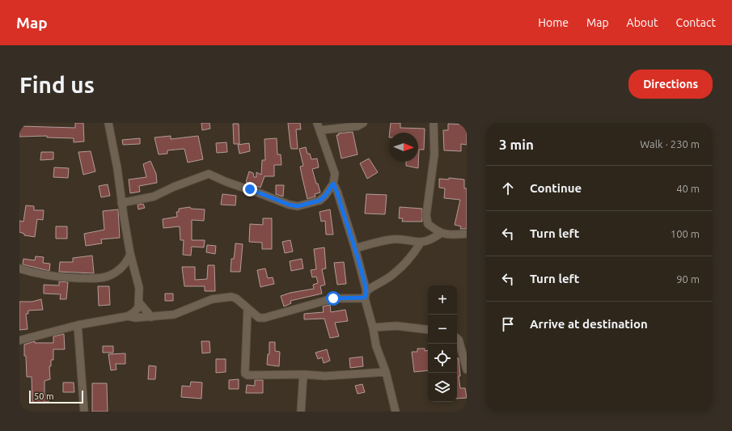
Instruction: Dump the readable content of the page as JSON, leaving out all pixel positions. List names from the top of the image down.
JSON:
{
  "scale_bar": "50 m",
  "north": "right",
  "page": {
    "header": "Map",
    "nav": [
      "Home",
      "Map",
      "About",
      "Contact"
    ],
    "buttons": "Directions",
    "title": "Find us",
    "heading": ["3 min", "Walk · 230 m"],
    "list": [
      ["Continue", "40 m"],
      ["Turn left", "100 m"],
      ["Turn left", "90 m"],
      "Arrive at destination"
    ],
    "map_buttons": ["+", "−"],
    "scale": "50 m"
  }
}
